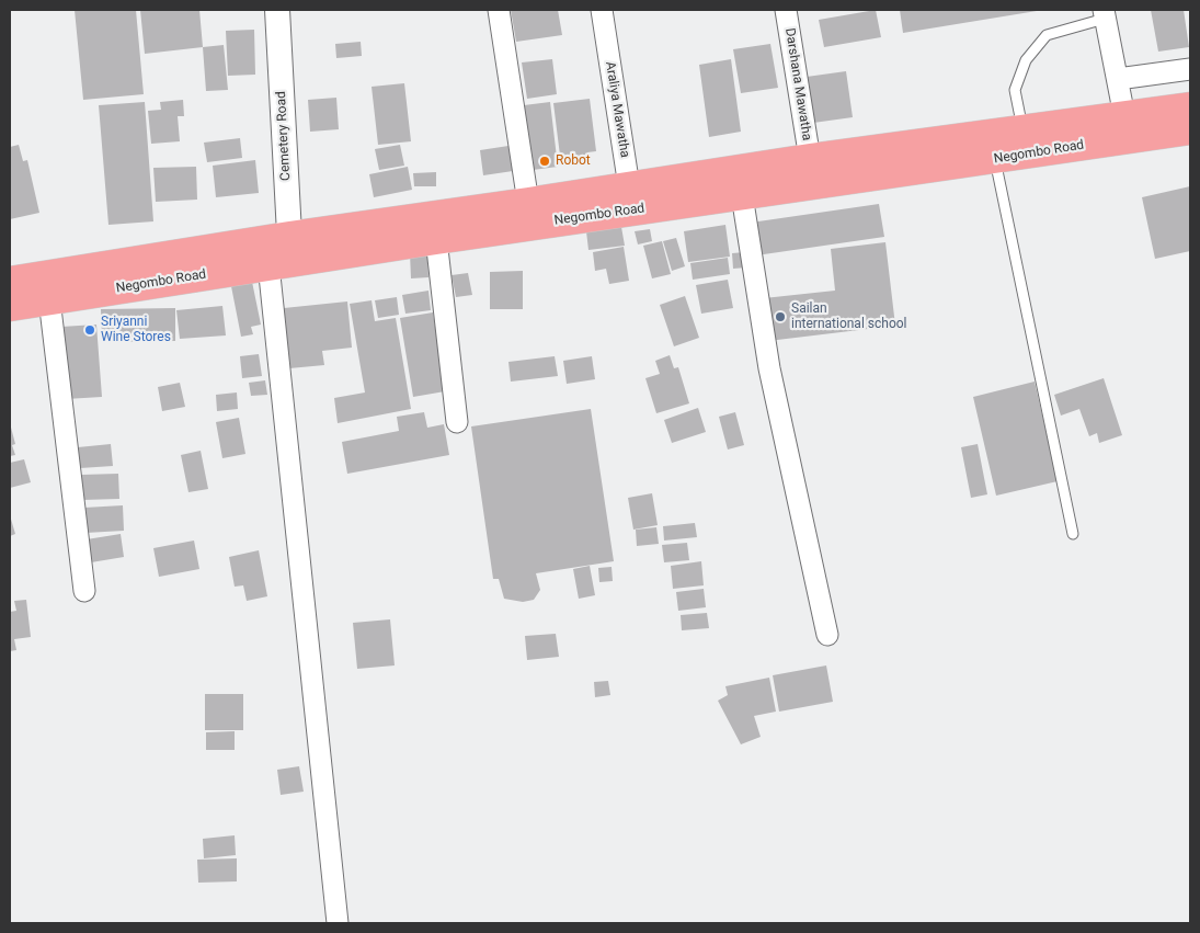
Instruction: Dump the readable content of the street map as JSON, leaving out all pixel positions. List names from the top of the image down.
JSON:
{
  "streets": {
    "highway": ["Negombo Road"],
    "street": ["Darshana Mawatha", "Araliya Mawatha", "Cemetery Road"]
  },
  "crossings": [
    ["Darshana Mawatha", "Negombo Road"],
    ["Araliya Mawatha", "Negombo Road"],
    ["Cemetery Road", "Negombo Road"]
  ],
  "places": ["Robot", "Sailan international school", "Sriyanni Wine Stores"]
}
